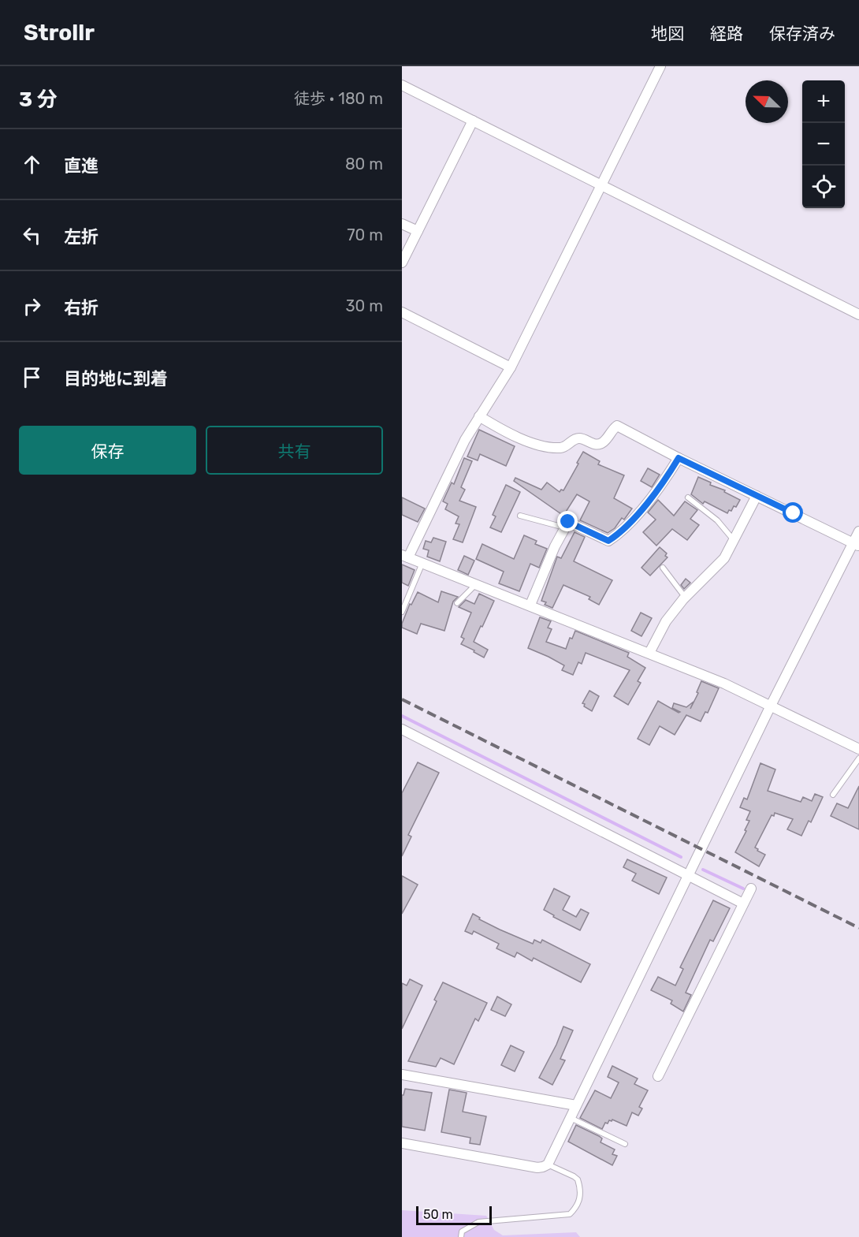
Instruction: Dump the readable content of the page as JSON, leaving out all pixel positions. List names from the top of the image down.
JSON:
{
  "scale_bar": "50 m",
  "north": "top left",
  "page": {
    "header": "Strollr",
    "nav": ["地図", "経路", "保存済み"],
    "heading": ["3 分", "徒歩 · 180 m"],
    "map_buttons": ["+", "−"],
    "list": [
      ["直進", "80 m"],
      ["左折", "70 m"],
      ["右折", "30 m"],
      "目的地に到着"
    ],
    "buttons": ["保存", "共有"],
    "scale": "50 m"
  }
}
